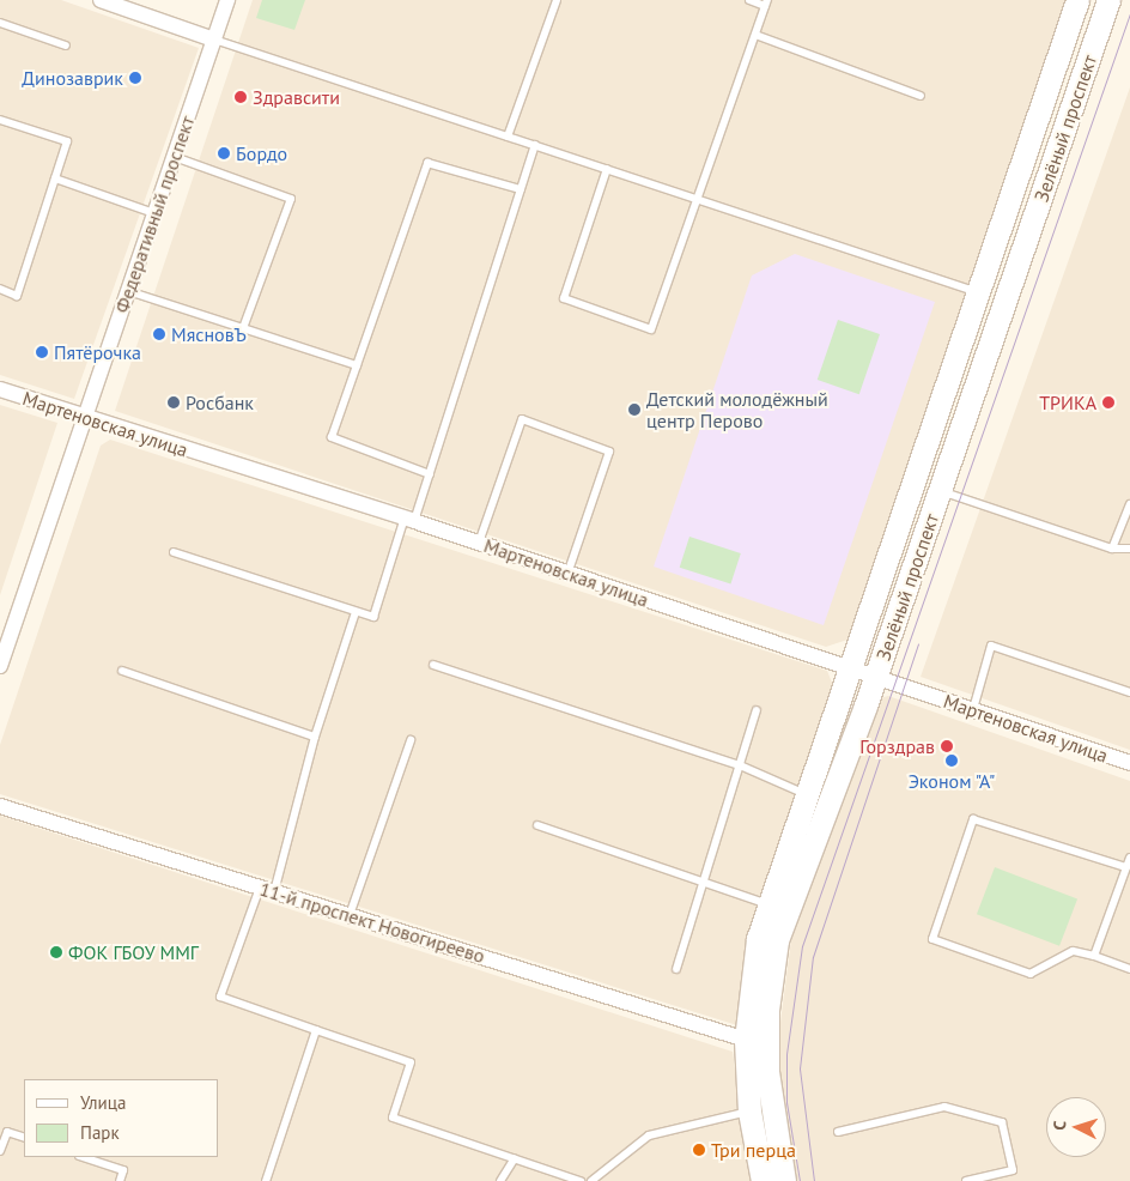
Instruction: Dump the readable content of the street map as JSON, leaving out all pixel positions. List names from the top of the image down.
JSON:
{
  "streets": {
    "main road": ["Зелёный проспект"],
    "street": ["Федеративный проспект", "Мартеновская улица", "11-й проспект Новогиреево"]
  },
  "crossings": [
    ["Зелёный проспект", "Мартеновская улица"],
    ["Зелёный проспект", "11-й проспект Новогиреево"],
    ["Федеративный проспект", "Мартеновская улица"]
  ],
  "places": [
    "Динозаврик",
    "Здравсити",
    "Бордо",
    "МясновЪ",
    "Пятёрочка",
    "Росбанк",
    "ТРИКА",
    "Детский молодёжный центр Перово",
    "Горздрав",
    "Эконом \"А\"",
    "ФОК ГБОУ ММГ",
    "Три перца"
  ],
  "legend": ["Улица", "Парк"],
  "north": "left"
}
